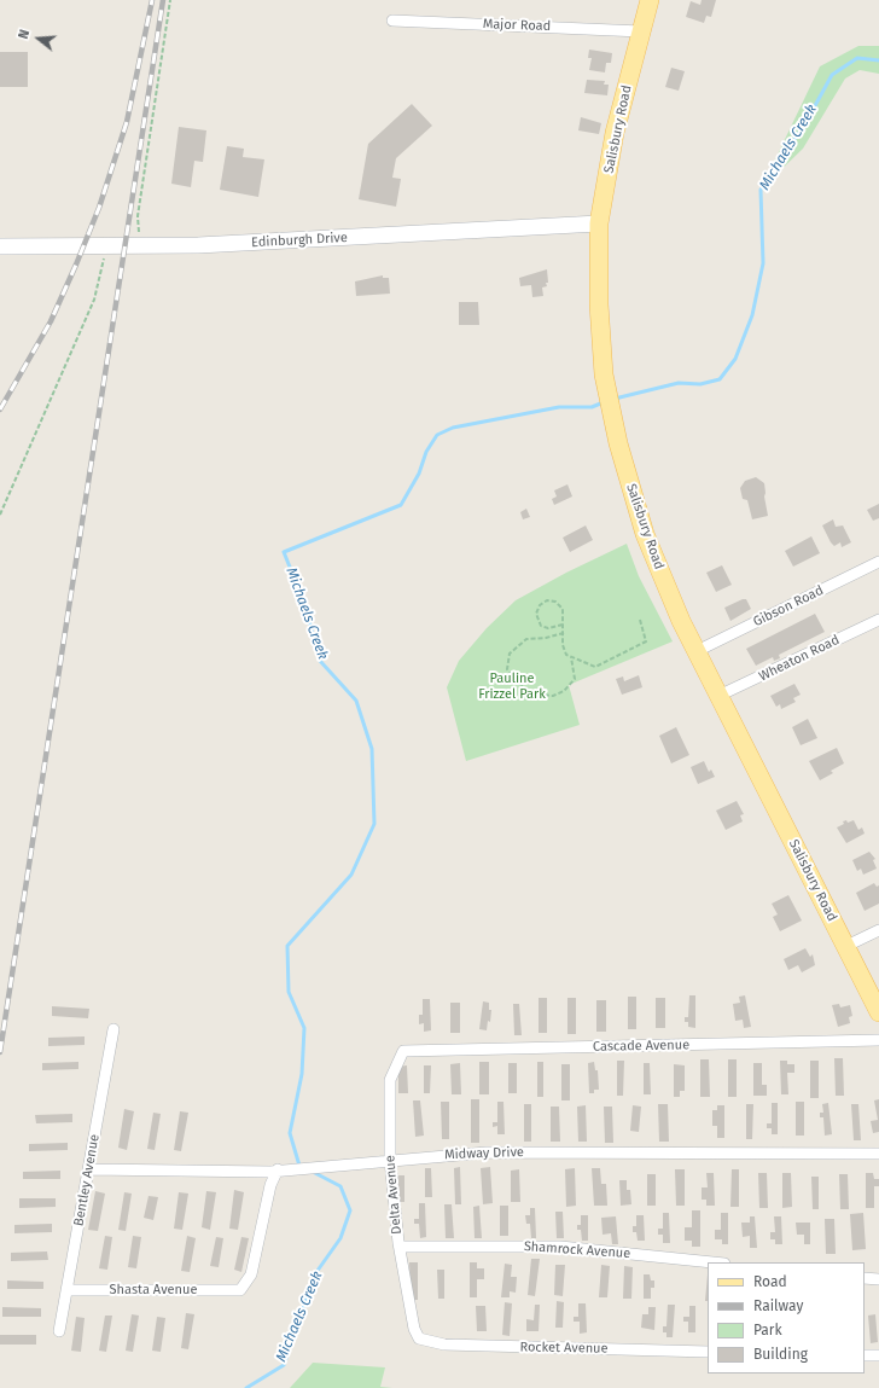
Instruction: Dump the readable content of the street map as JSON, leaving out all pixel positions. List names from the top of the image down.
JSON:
{
  "streets": {
    "main road": ["Salisbury Road"],
    "street": [
      "Major Road",
      "Edinburgh Drive",
      "Gibson Road",
      "Wheaton Road",
      "Cascade Avenue",
      "Midway Drive",
      "Bentley Avenue",
      "Delta Avenue",
      "Shamrock Avenue",
      "Shasta Avenue",
      "Rocket Avenue"
    ]
  },
  "crossings": [
    ["Major Road", "Salisbury Road"],
    ["Salisbury Road", "Edinburgh Drive"],
    ["Salisbury Road", "Gibson Road"],
    ["Salisbury Road", "Wheaton Road"],
    ["Cascade Avenue", "Delta Avenue"],
    ["Midway Drive", "Bentley Avenue"],
    ["Midway Drive", "Delta Avenue"],
    ["Midway Drive", "Shasta Avenue"],
    ["Bentley Avenue", "Shasta Avenue"],
    ["Delta Avenue", "Shamrock Avenue"],
    ["Delta Avenue", "Rocket Avenue"]
  ],
  "water": ["Michaels Creek"],
  "parks": ["Pauline Frizzel Park"],
  "legend": [
    "Road",
    "Railway",
    "Park",
    "Building"
  ],
  "north": "left"
}
